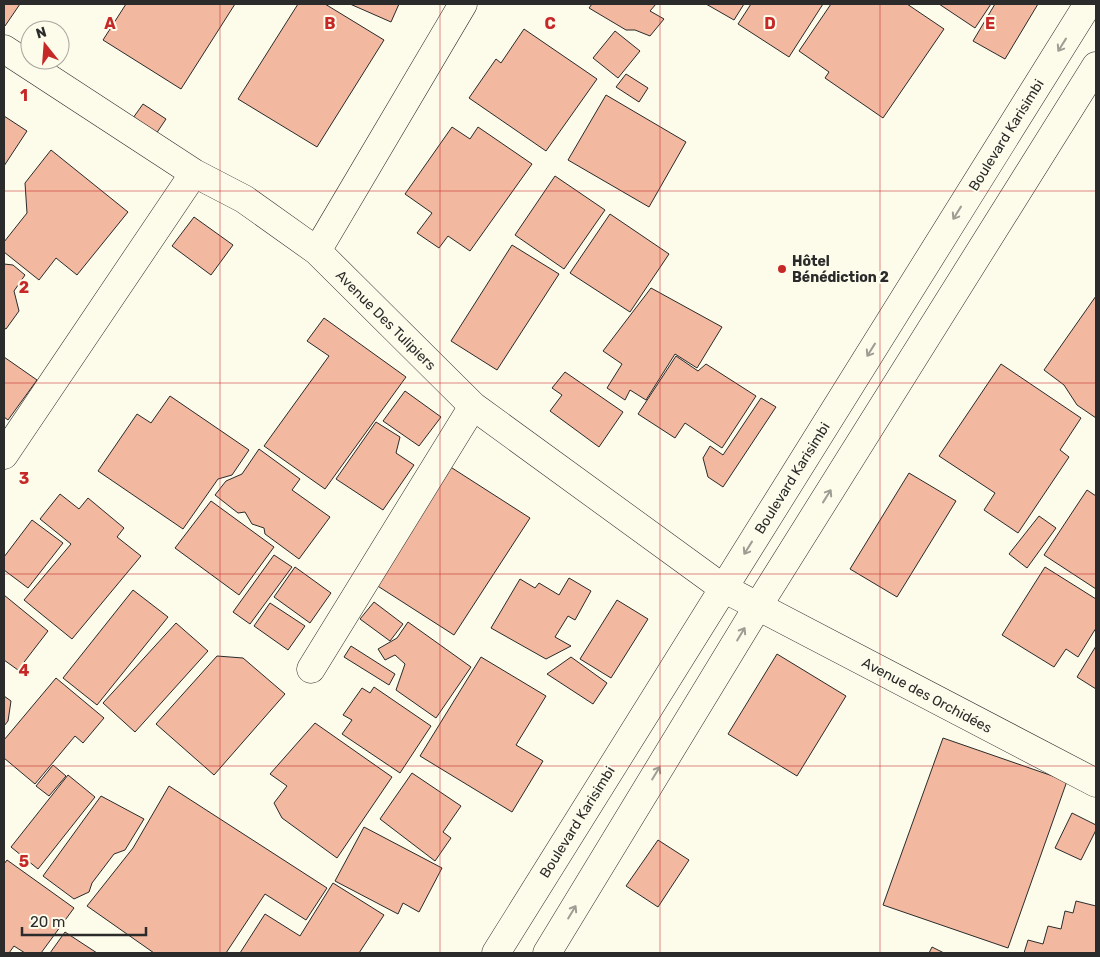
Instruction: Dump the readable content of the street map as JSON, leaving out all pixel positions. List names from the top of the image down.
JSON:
{
  "streets": {
    "street": ["Boulevard Karisimbi", "Avenue Des Tulipiers", "Avenue des Orchidées"]
  },
  "crossings": [
    ["Boulevard Karisimbi", "Avenue Des Tulipiers"],
    ["Avenue Des Tulipiers", "Avenue des Orchidées"]
  ],
  "places": ["Hôtel Bénédiction 2"],
  "scale_bar": "20 m",
  "north": "top",
  "grid": {
    "columns": [
      "A",
      "B",
      "C",
      "D",
      "E"
    ],
    "rows": [
      "1",
      "2",
      "3",
      "4",
      "5"
    ]
  }
}
